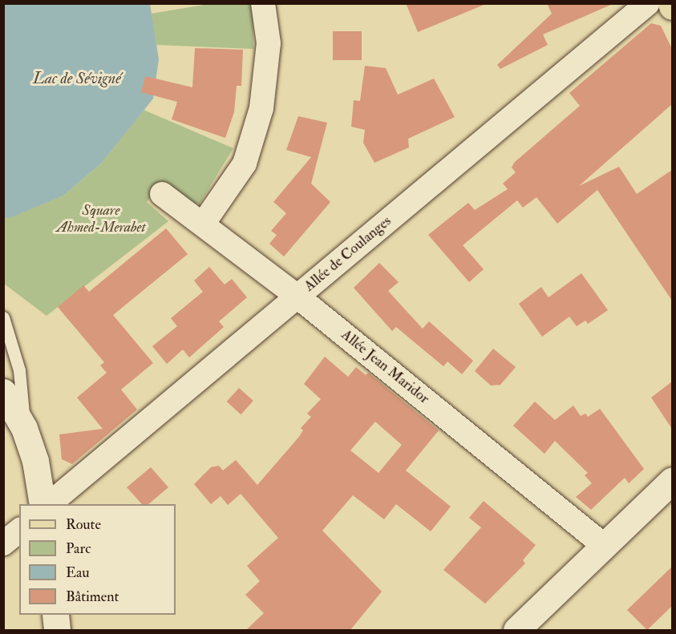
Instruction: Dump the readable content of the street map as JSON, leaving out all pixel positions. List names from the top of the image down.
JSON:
{
  "streets": {
    "street": ["Allée de Coulanges", "Allée Jean Maridor"]
  },
  "crossings": [
    ["Allée de Coulanges", "Allée Jean Maridor"]
  ],
  "water": ["Lac de Sévigné"],
  "parks": ["Square Ahmed-Merabet"],
  "legend": [
    "Route",
    "Parc",
    "Eau",
    "Bâtiment"
  ]
}
